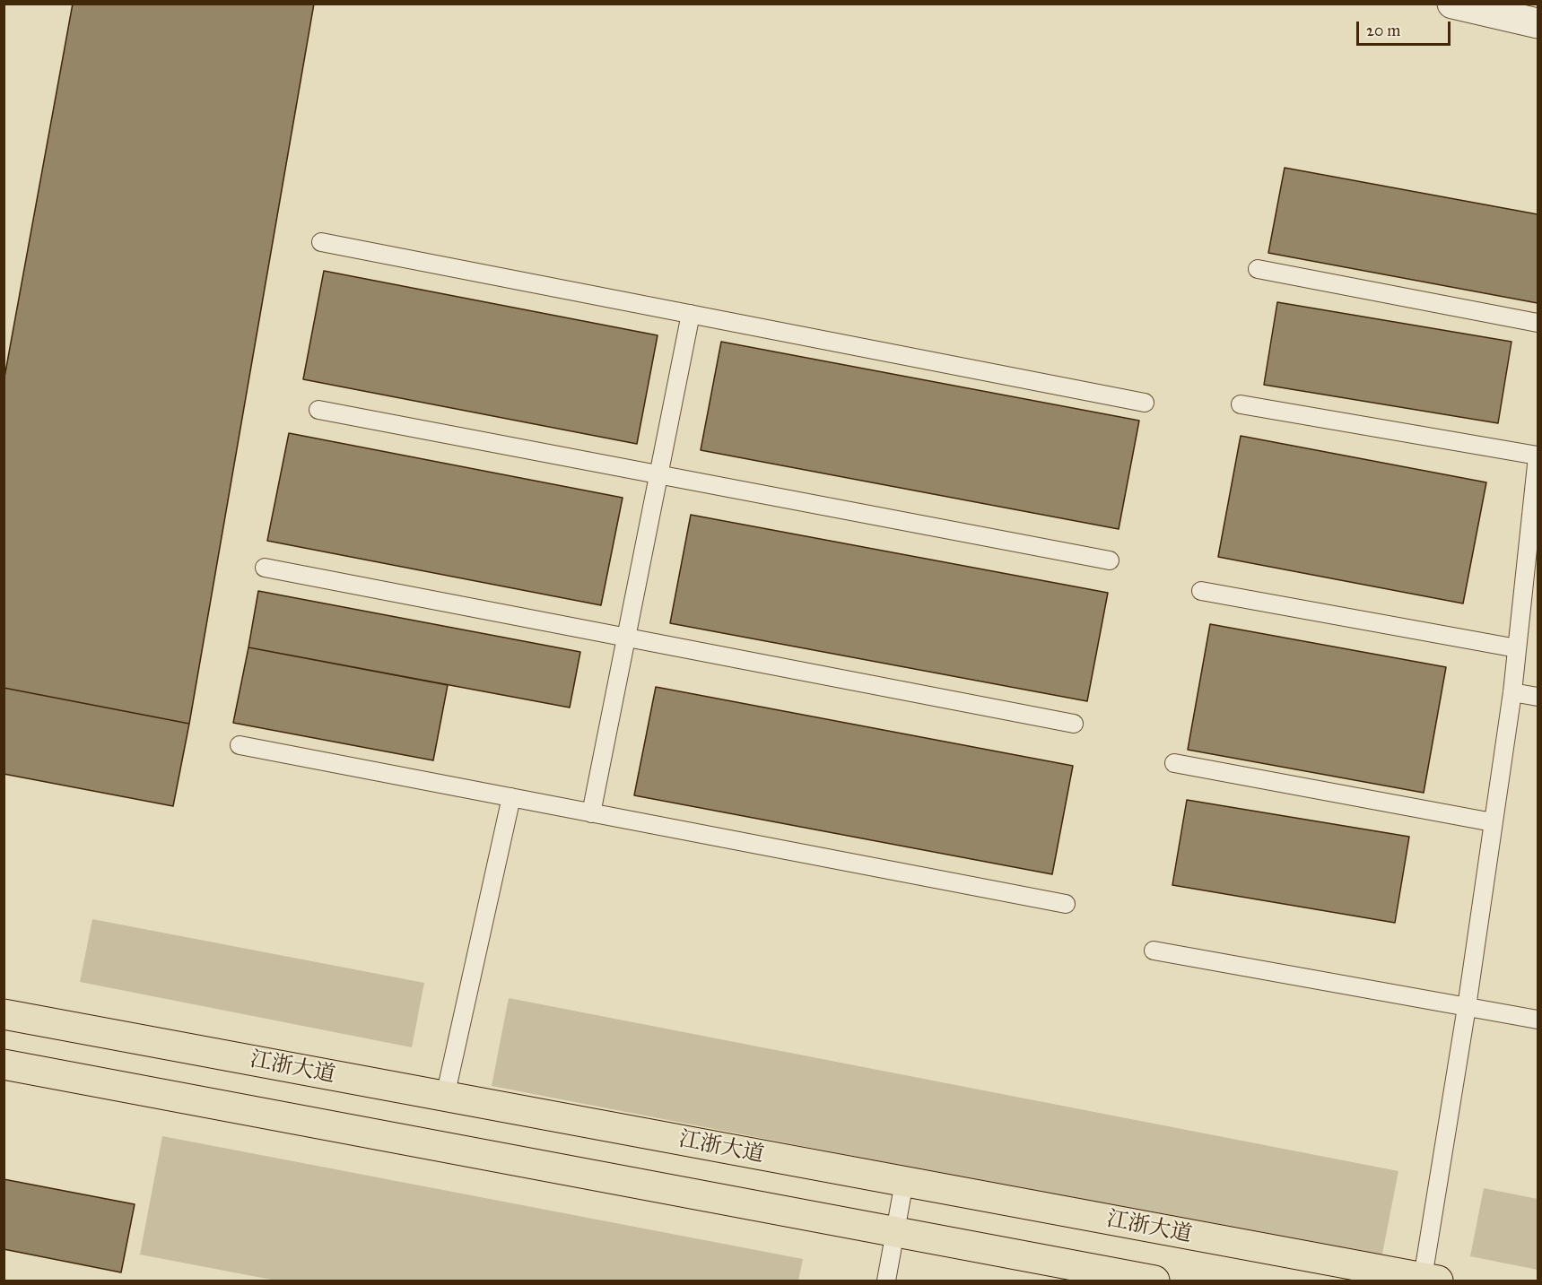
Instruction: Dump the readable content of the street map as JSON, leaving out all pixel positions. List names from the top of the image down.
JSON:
{
  "streets": {
    "main road": ["江浙大道"]
  },
  "scale_bar": "20 m"
}
